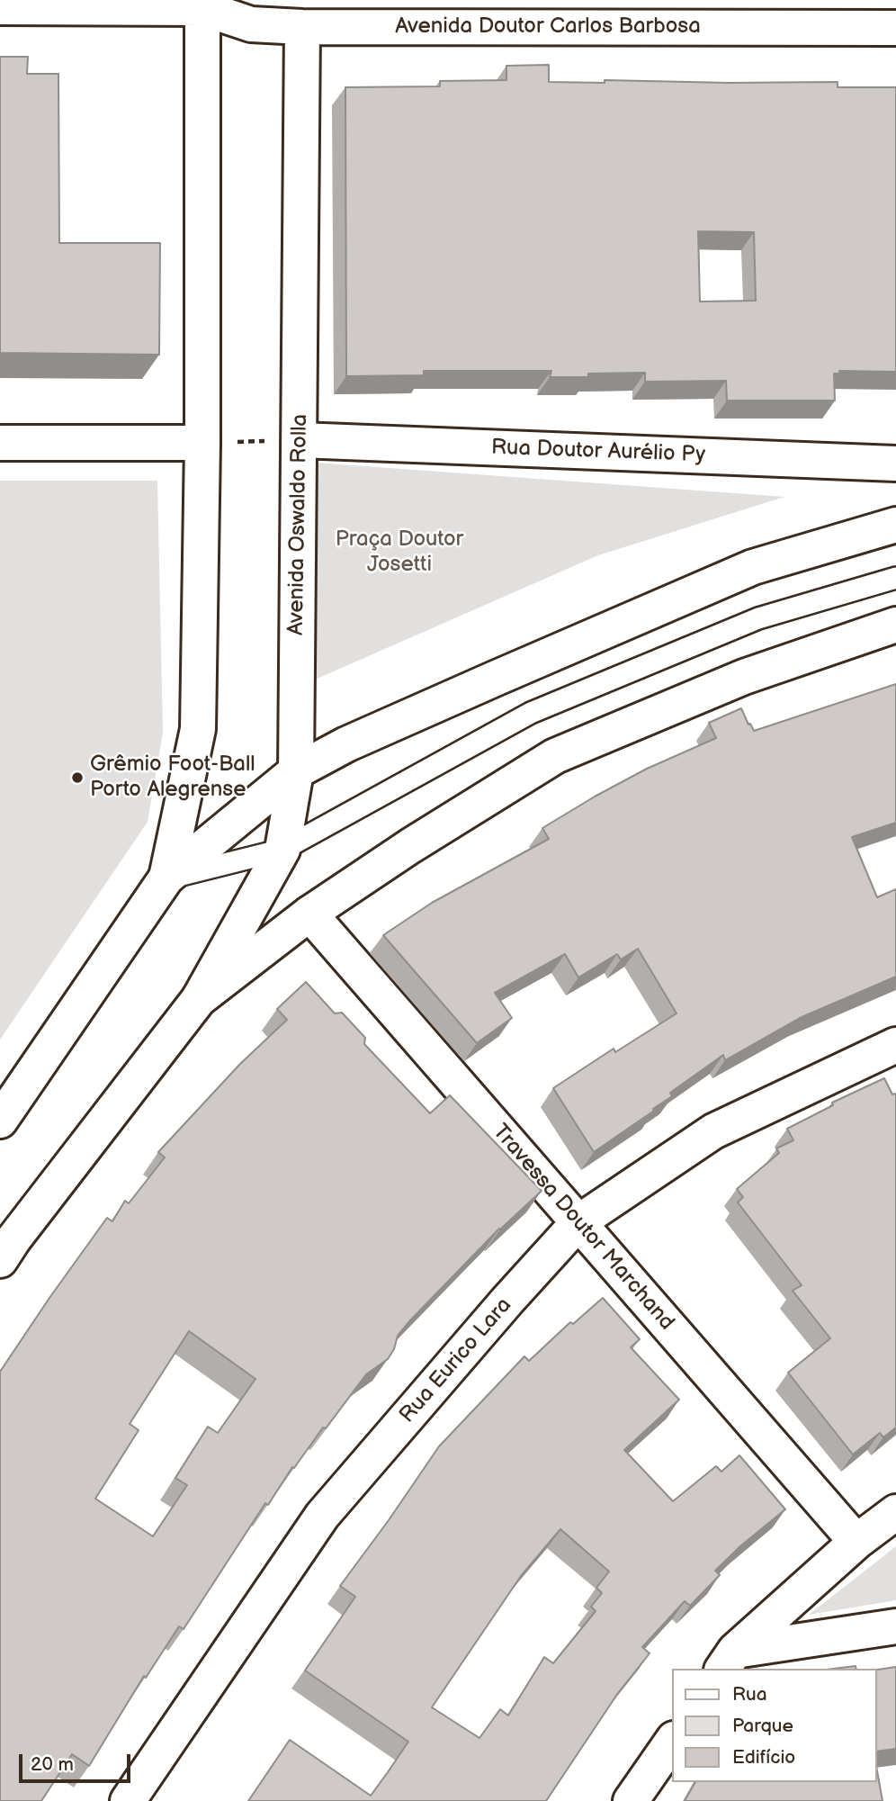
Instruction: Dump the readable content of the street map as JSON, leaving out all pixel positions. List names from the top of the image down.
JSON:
{
  "streets": {
    "street": [
      "Avenida Doutor Carlos Barbosa",
      "Rua Doutor Aurélio Py",
      "Avenida Oswaldo Rolla",
      "Travessa Doutor Marchand",
      "Rua Eurico Lara"
    ]
  },
  "crossings": [
    ["Avenida Doutor Carlos Barbosa", "Avenida Oswaldo Rolla"],
    ["Rua Doutor Aurélio Py", "Avenida Oswaldo Rolla"],
    ["Travessa Doutor Marchand", "Rua Eurico Lara"]
  ],
  "parks": ["Praça Doutor Josetti"],
  "places": ["Grêmio Foot-Ball Porto Alegrense"],
  "legend": ["Rua", "Parque", "Edifício"],
  "scale_bar": "20 m"
}
